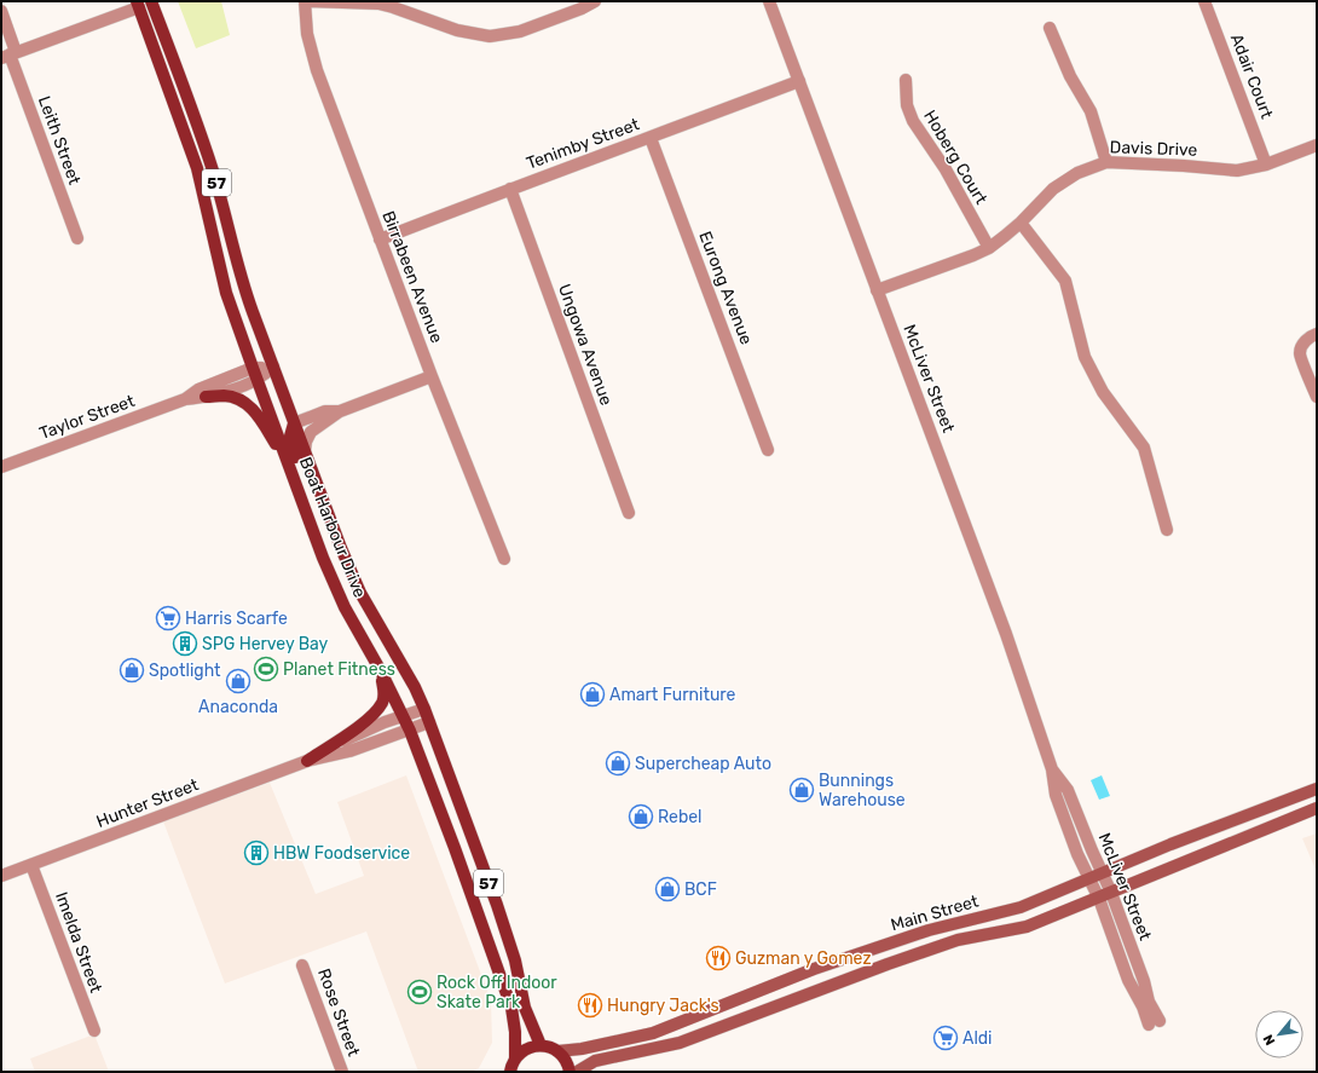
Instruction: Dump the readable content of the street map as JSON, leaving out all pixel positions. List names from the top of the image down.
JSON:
{
  "streets": {
    "main road": ["57", "Boat Harbour Drive", "Main Street"],
    "street": [
      "Adair Court",
      "Leith Street",
      "Tenimby Street",
      "Davis Drive",
      "Hoberg Court",
      "Birrabeen Avenue",
      "Eurong Avenue",
      "Ungowa Avenue",
      "McLiver Street",
      "Taylor Street",
      "Hunter Street",
      "Imelda Street",
      "Rose Street"
    ]
  },
  "crossings": [
    ["Adair Court", "Davis Drive"],
    ["Tenimby Street", "Birrabeen Avenue"],
    ["Tenimby Street", "Eurong Avenue"],
    ["Tenimby Street", "Ungowa Avenue"],
    ["Tenimby Street", "McLiver Street"],
    ["Davis Drive", "Hoberg Court"],
    ["Davis Drive", "McLiver Street"],
    ["57", "Boat Harbour Drive"],
    ["McLiver Street", "Main Street"],
    ["Taylor Street", "Boat Harbour Drive"],
    ["Boat Harbour Drive", "Hunter Street"],
    ["Hunter Street", "Imelda Street"]
  ],
  "places": {
    "supermarket": ["Harris Scarfe", "Aldi"],
    "building": ["SPG Hervey Bay", "HBW Foodservice"],
    "sports": ["Planet Fitness", "Rock Off Indoor Skate Park"],
    "shop": [
      "Spotlight",
      "Anaconda",
      "Amart Furniture",
      "Supercheap Auto",
      "Bunnings Warehouse",
      "Rebel",
      "BCF"
    ],
    "restaurant": ["Guzman y Gomez", "Hungry Jack's"]
  },
  "north": "bottom left"
}
